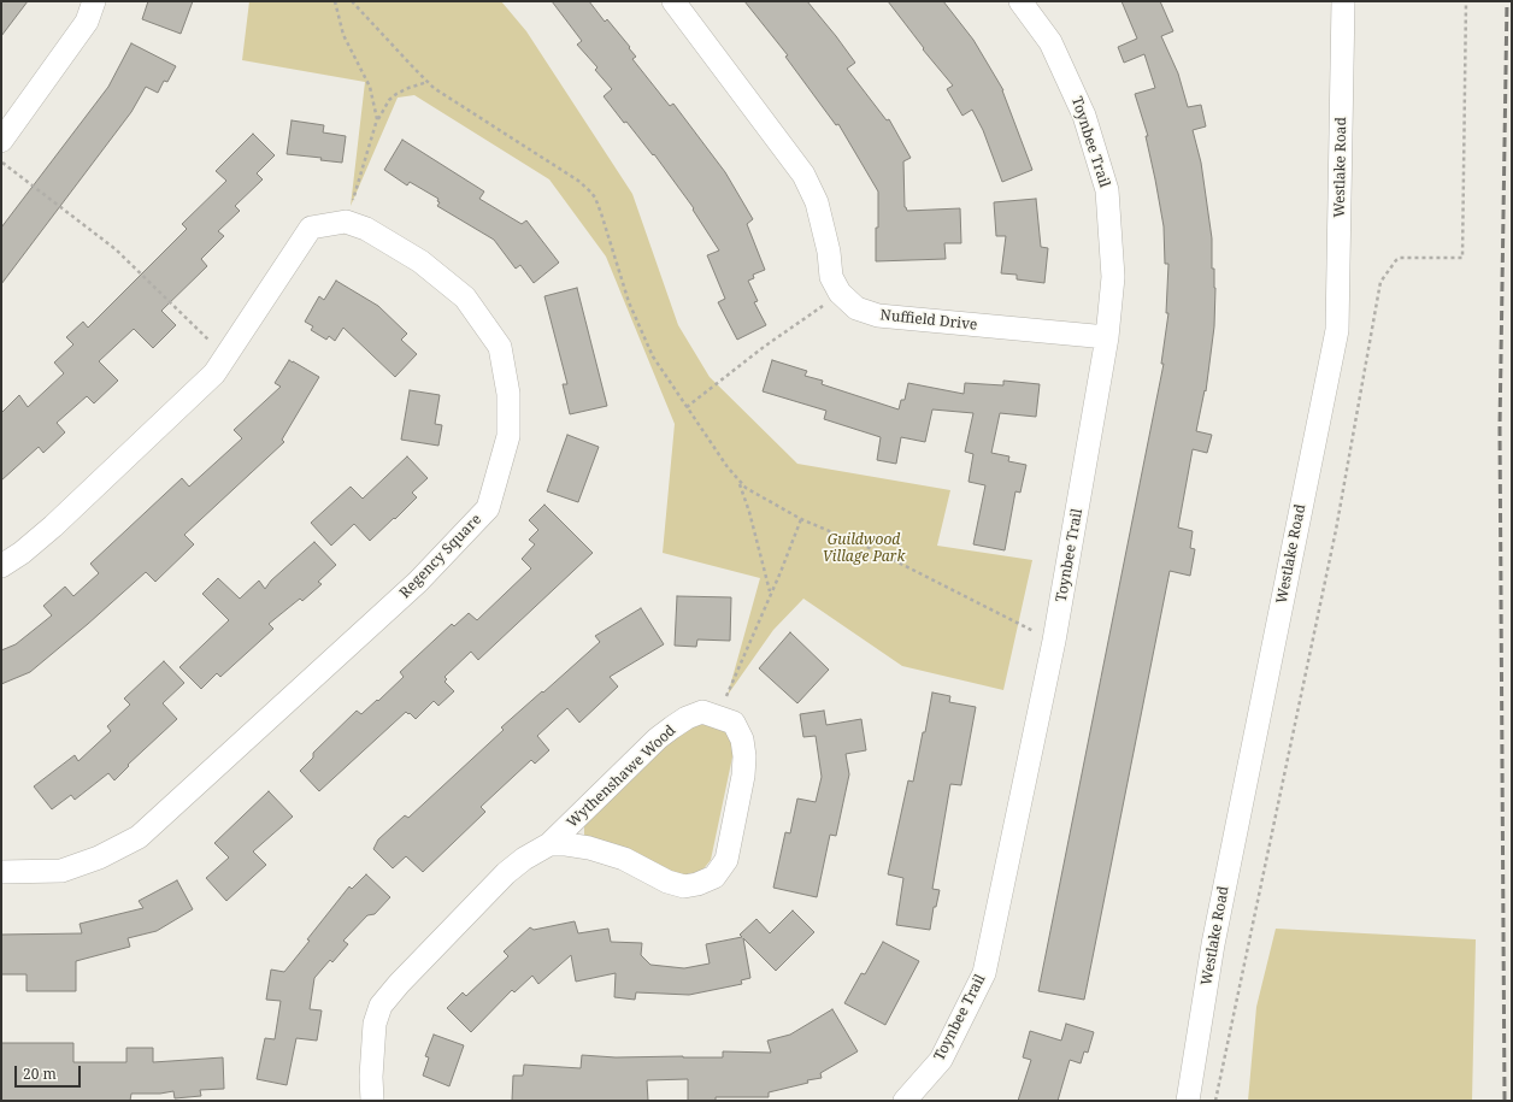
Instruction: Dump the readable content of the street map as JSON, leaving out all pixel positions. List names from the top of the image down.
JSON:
{
  "streets": {
    "street": [
      "Toynbee Trail",
      "Westlake Road",
      "Nuffield Drive",
      "Regency Square",
      "Wythenshawe Wood"
    ]
  },
  "crossings": [
    ["Toynbee Trail", "Nuffield Drive"]
  ],
  "parks": ["Guildwood Village Park"],
  "scale_bar": "20 m"
}
